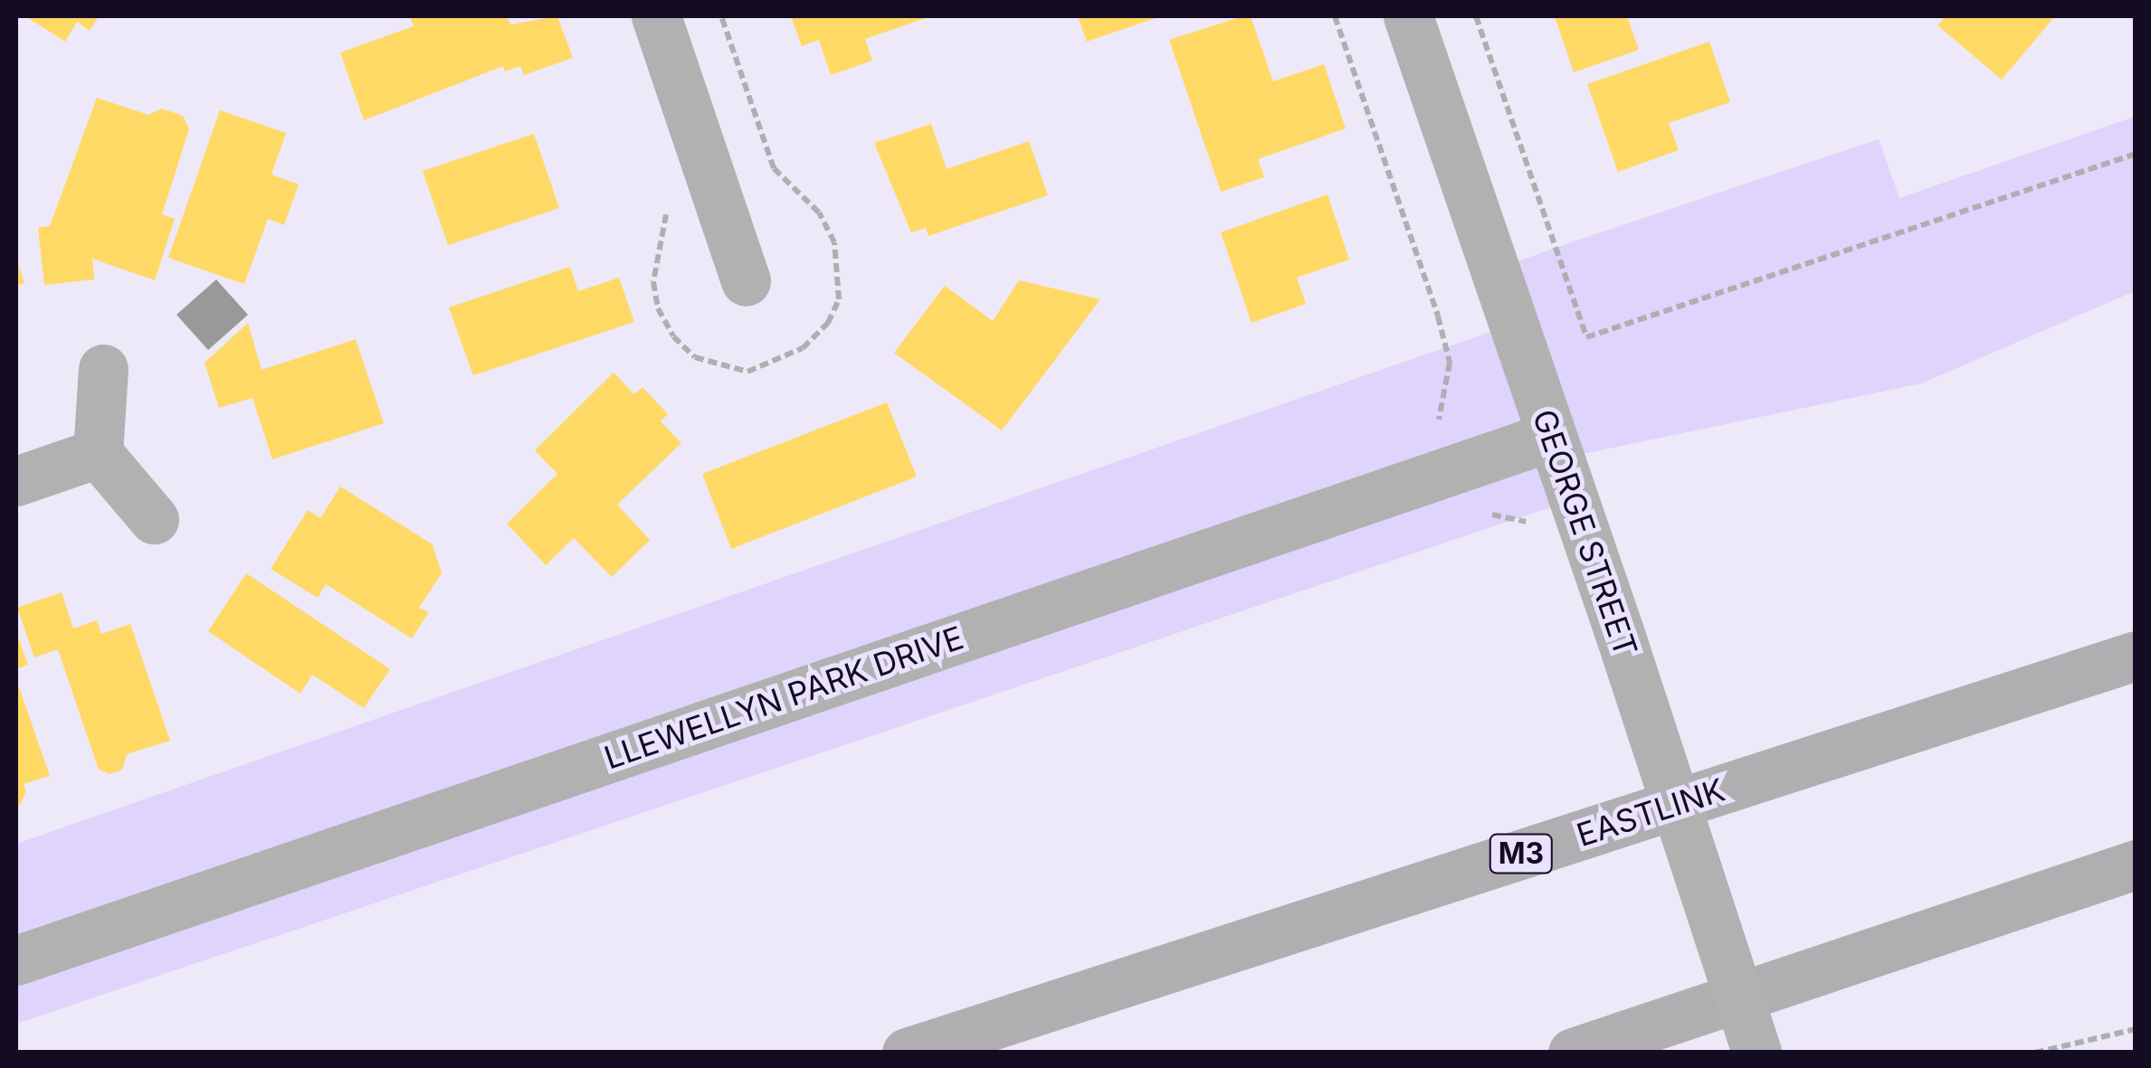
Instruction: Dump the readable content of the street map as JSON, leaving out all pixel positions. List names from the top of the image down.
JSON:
{
  "streets": {
    "highway": ["EASTLINK", "M3"],
    "street": ["GEORGE STREET", "LLEWELLYN PARK DRIVE"]
  },
  "crossings": [
    ["GEORGE STREET", "LLEWELLYN PARK DRIVE"]
  ]
}
